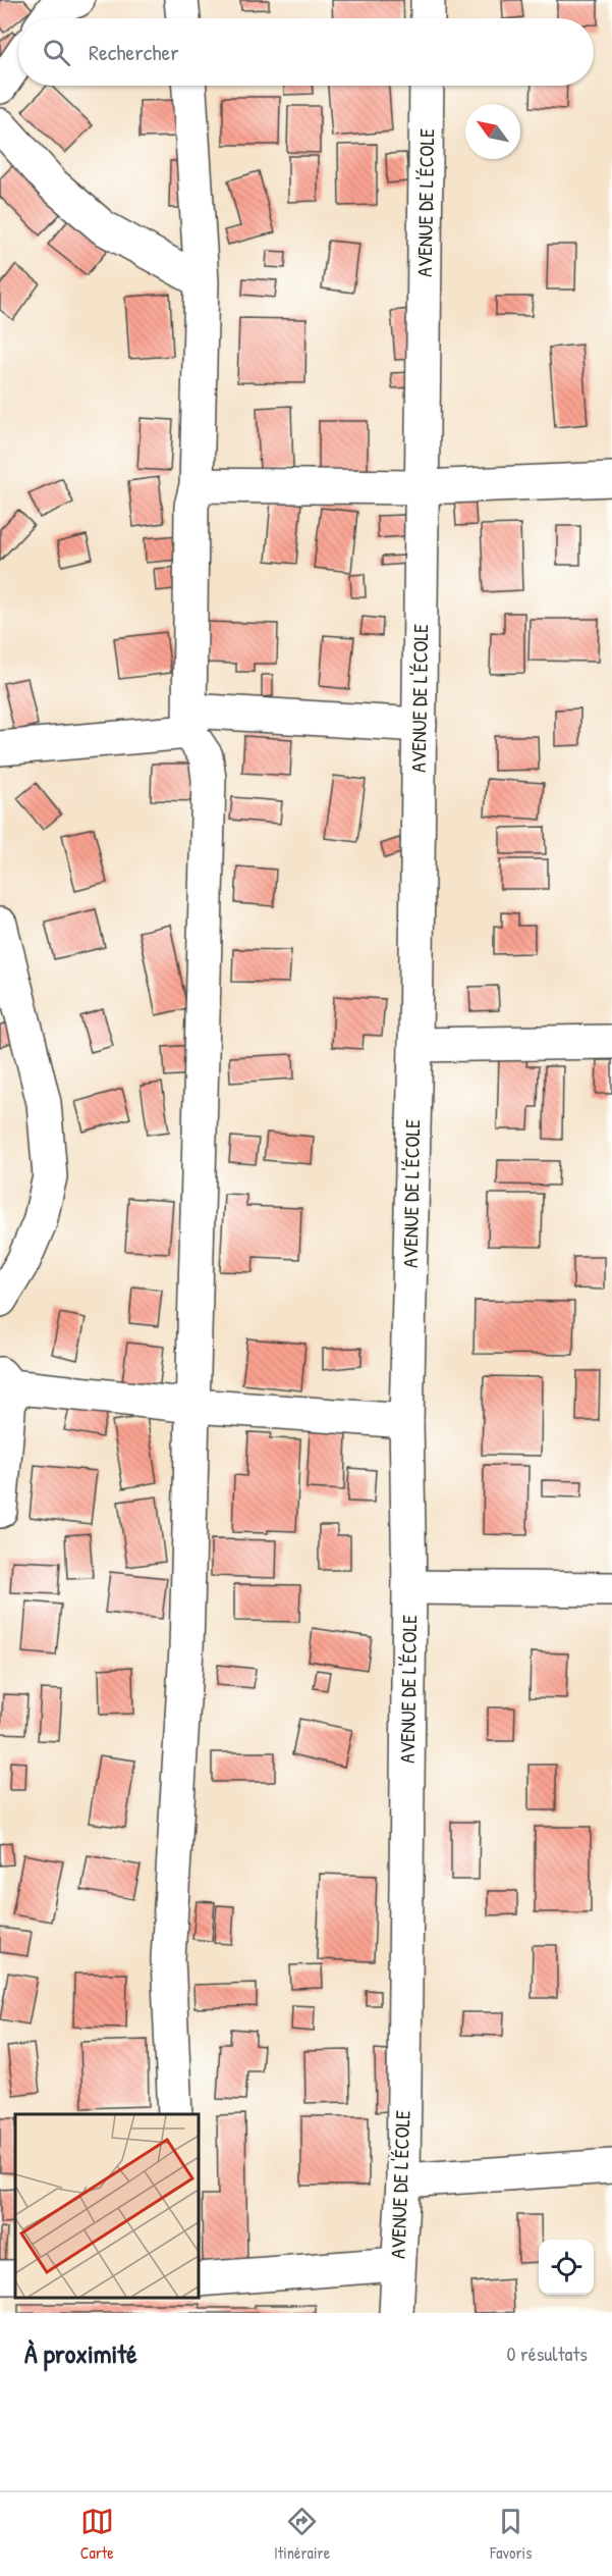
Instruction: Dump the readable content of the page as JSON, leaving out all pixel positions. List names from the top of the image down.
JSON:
{
  "streets": {
    "street": ["AVENUE DE L'ÉCOLE"]
  },
  "north": "top left",
  "page": {
    "search": "Rechercher",
    "heading": ["À proximité", "0 résultats"],
    "nav": ["Carte", "Itinéraire", "Favoris"]
  }
}
